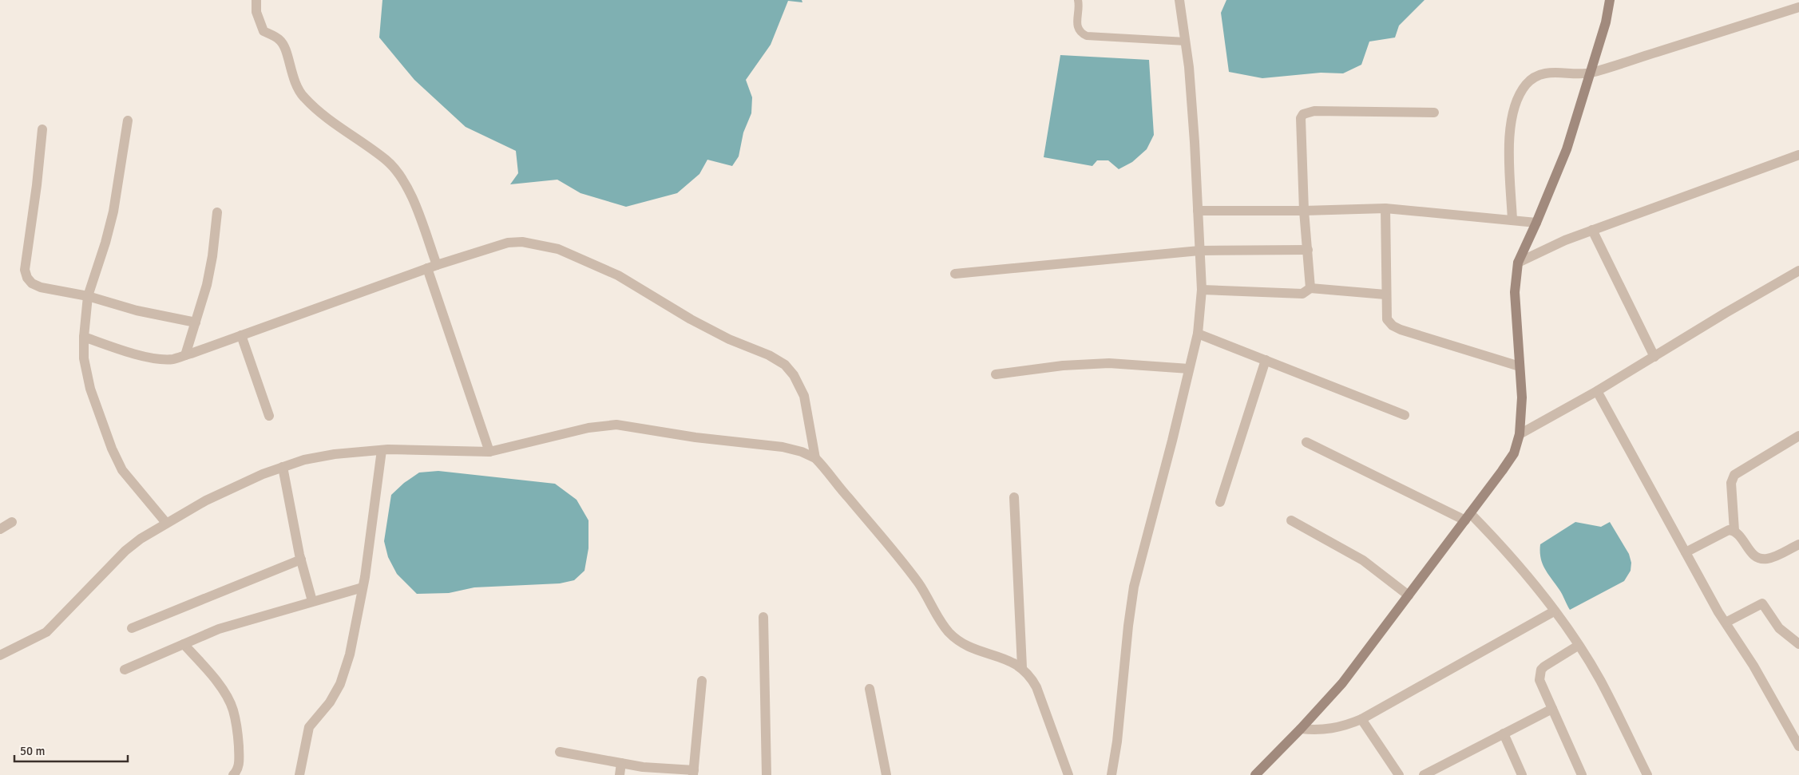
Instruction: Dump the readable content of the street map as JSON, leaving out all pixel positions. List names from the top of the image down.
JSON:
{
  "scale_bar": "50 m"
}
